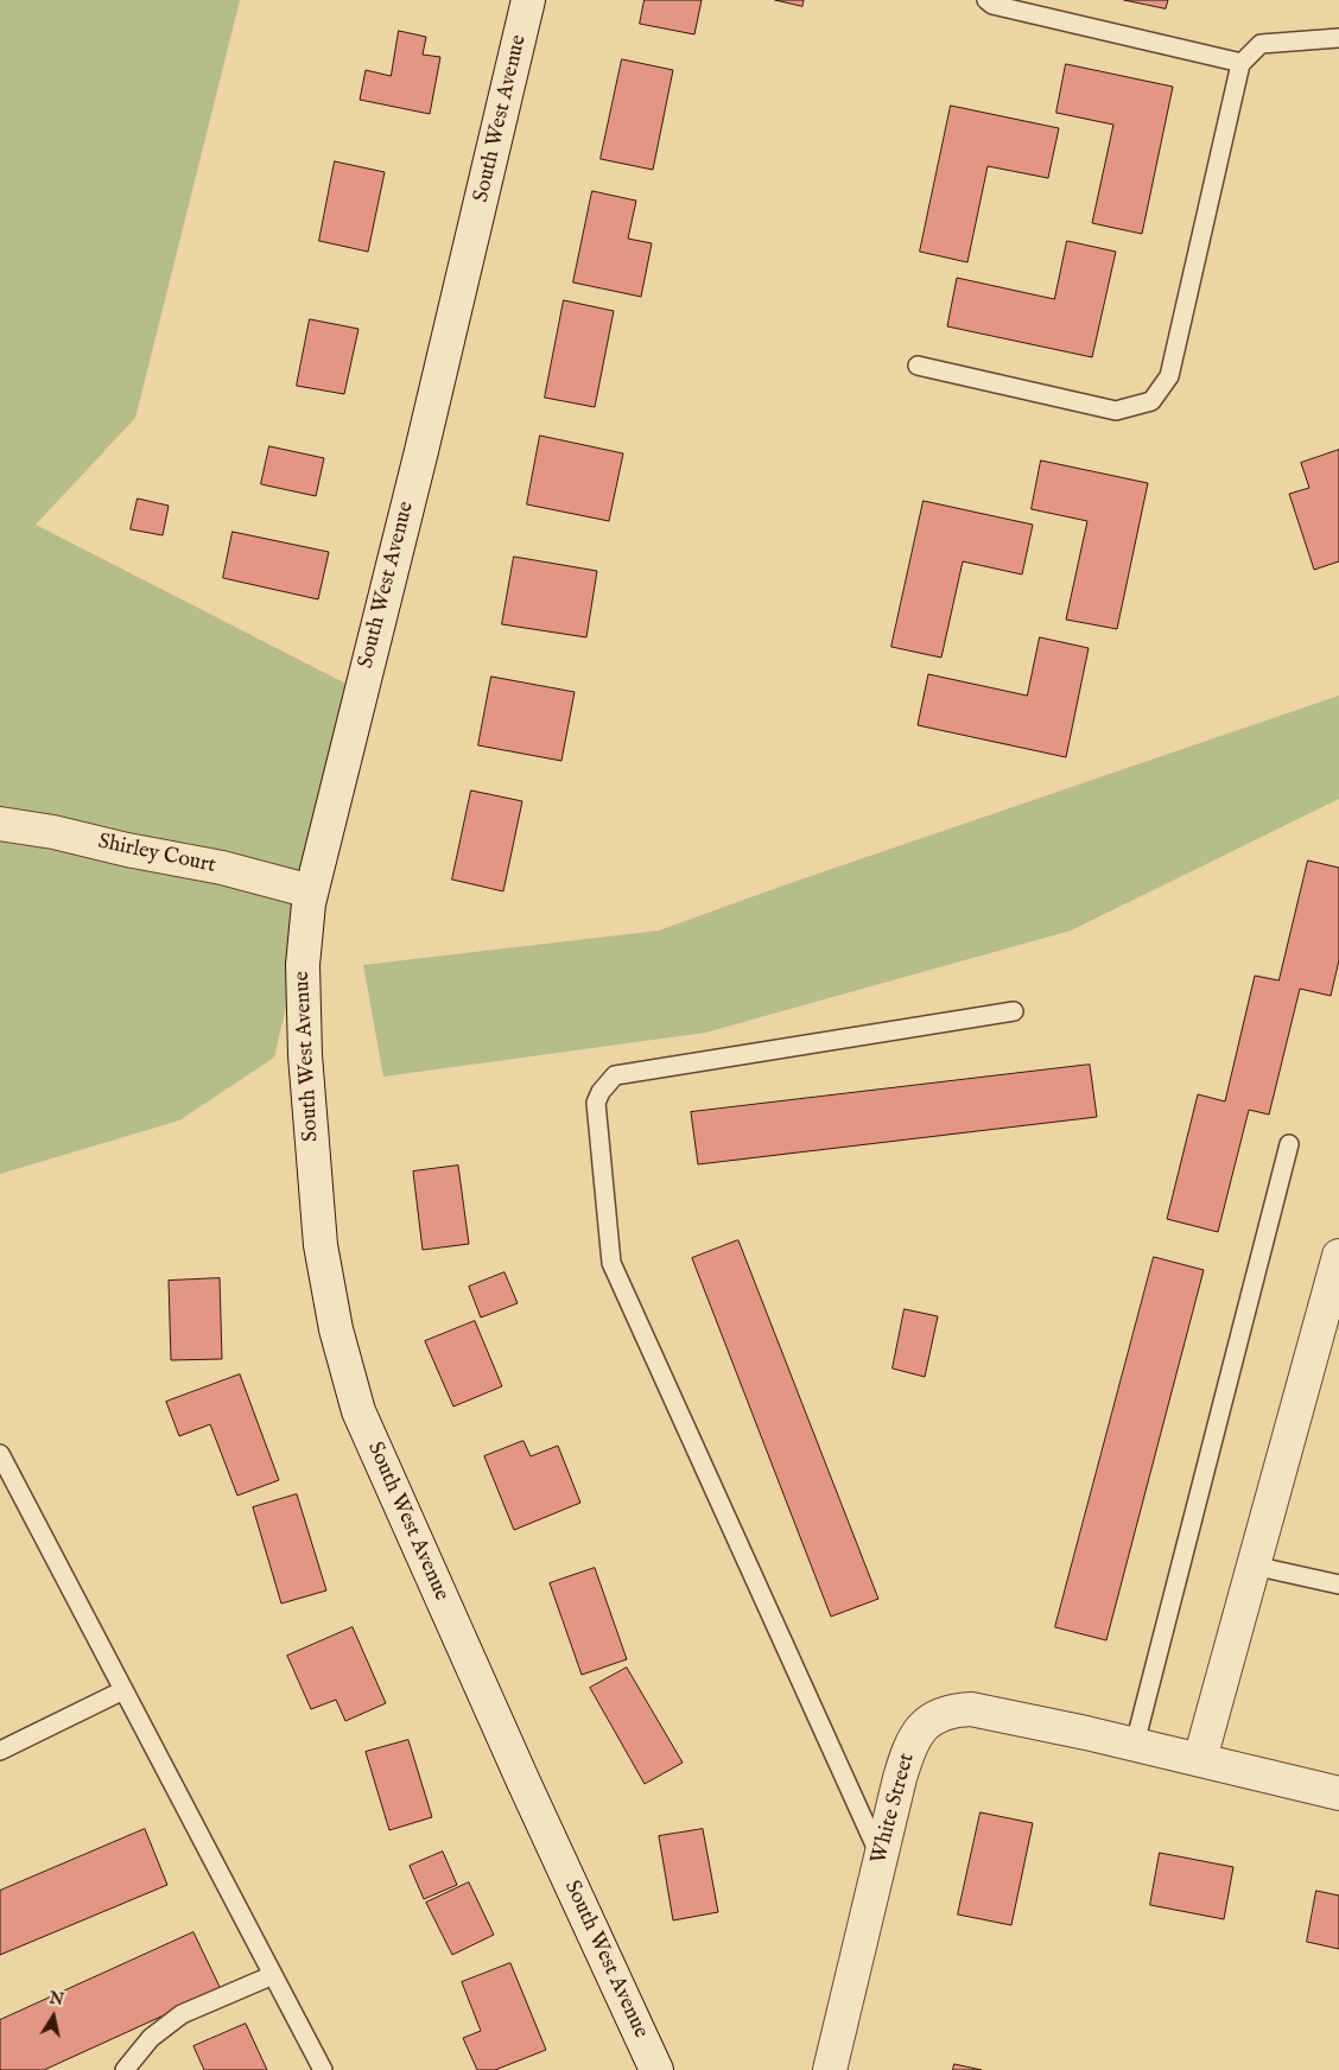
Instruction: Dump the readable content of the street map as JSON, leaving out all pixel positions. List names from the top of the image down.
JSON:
{
  "streets": {
    "street": ["South West Avenue", "Shirley Court", "White Street"]
  },
  "crossings": [
    ["South West Avenue", "Shirley Court"]
  ],
  "north": "top"
}
